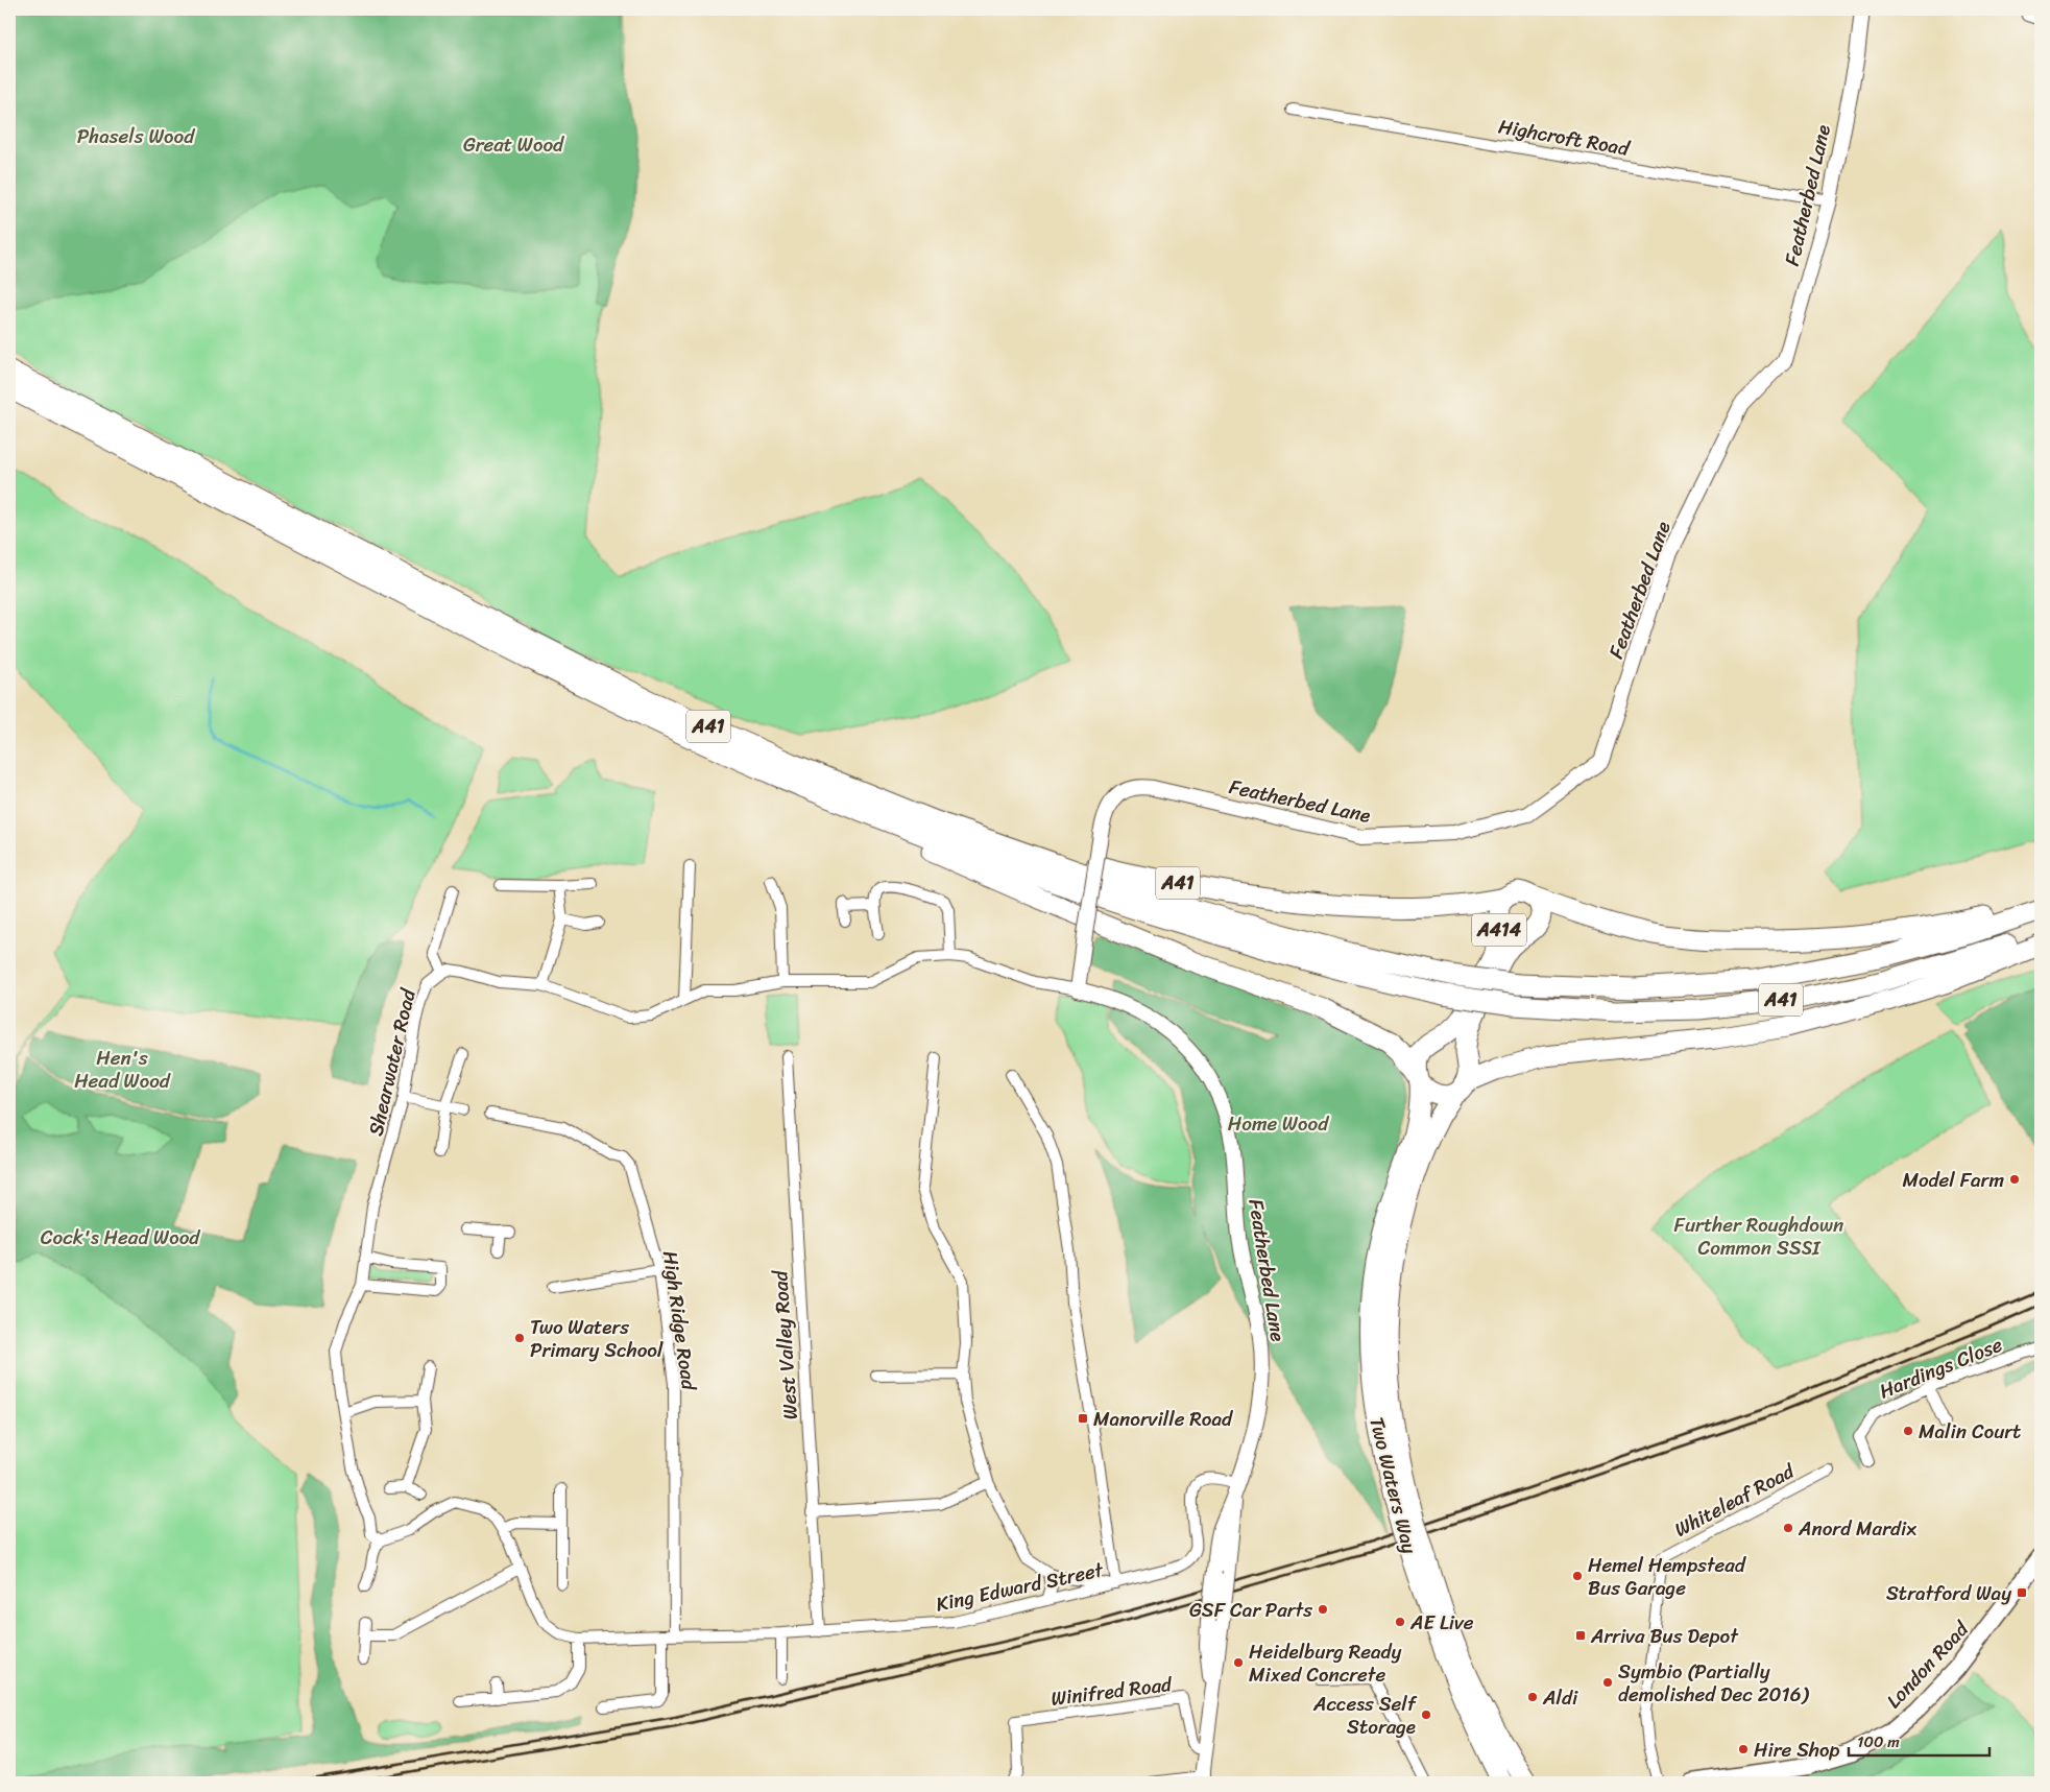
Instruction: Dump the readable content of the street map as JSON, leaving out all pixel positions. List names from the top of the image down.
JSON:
{
  "streets": {
    "highway": ["A41", "A414", "Two Waters Way"],
    "main road": ["London Road"],
    "street": [
      "Highcroft Road",
      "Featherbed Lane",
      "Shearwater Road",
      "High Ridge Road",
      "West Valley Road",
      "Hardings Close",
      "Whiteleaf Road",
      "King Edward Street",
      "Winifred Road"
    ]
  },
  "crossings": [
    ["Highcroft Road", "Featherbed Lane"],
    ["Featherbed Lane", "King Edward Street"],
    ["Featherbed Lane", "Winifred Road"],
    ["A41", "A414"],
    ["A414", "Two Waters Way"],
    ["High Ridge Road", "King Edward Street"],
    ["West Valley Road", "King Edward Street"]
  ],
  "parks": [
    "Phasels Wood",
    "Great Wood",
    "Hen's Head Wood",
    "Home Wood",
    "Further Roughdown Common SSSI",
    "Cock's Head Wood"
  ],
  "places": {
    "other": [
      "Model Farm",
      "Two Waters Primary School",
      "Malin Court",
      "Anord Mardix",
      "Hemel Hempstead Bus Garage",
      "GSF Car Parts",
      "AE Live",
      "Heidelburg Ready Mixed Concrete",
      "Symbio (Partially demolished Dec 2016)",
      "Aldi",
      "Access Self Storage",
      "Hire Shop"
    ],
    "transit": ["Manorville Road", "Stratford Way", "Arriva Bus Depot"]
  },
  "scale_bar": "100 m"
}
